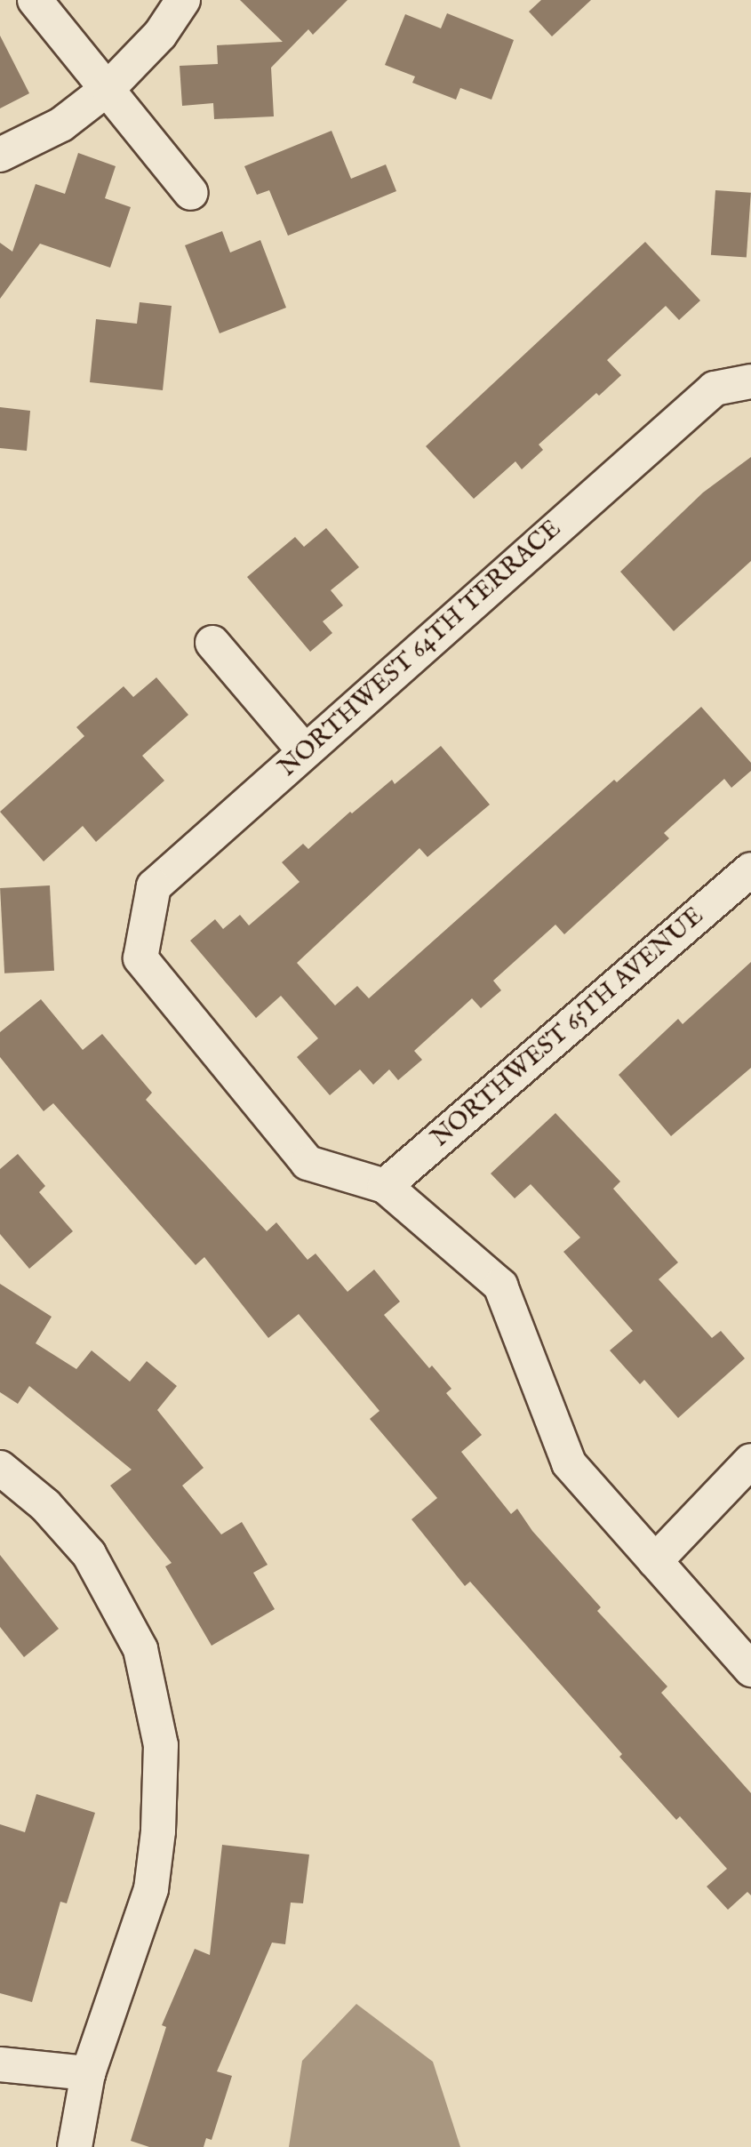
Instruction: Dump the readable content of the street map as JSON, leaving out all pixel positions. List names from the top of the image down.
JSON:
{
  "streets": {
    "street": ["NORTHWEST 64TH TERRACE", "NORTHWEST 65TH AVENUE"]
  },
  "crossings": [
    ["NORTHWEST 64TH TERRACE", "NORTHWEST 65TH AVENUE"]
  ]
}
